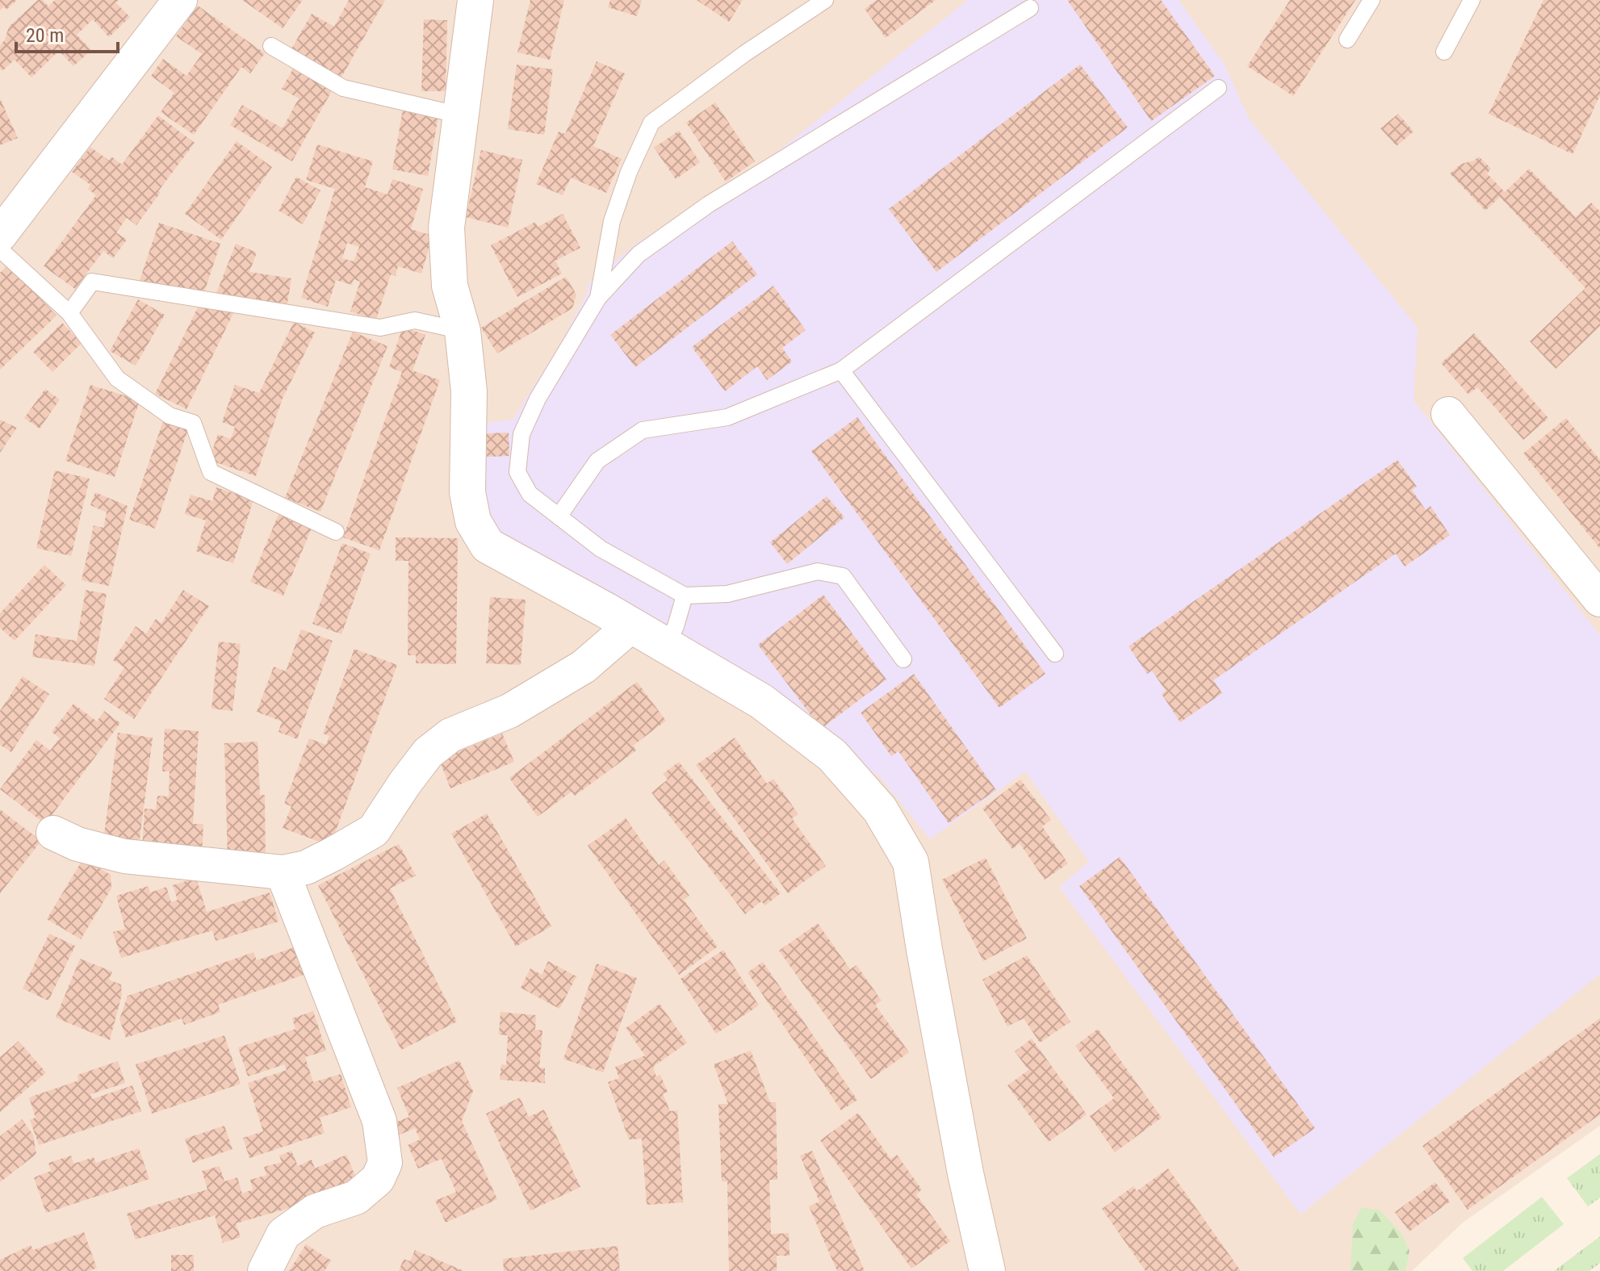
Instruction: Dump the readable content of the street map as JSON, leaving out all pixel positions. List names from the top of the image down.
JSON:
{
  "scale_bar": "20 m"
}
